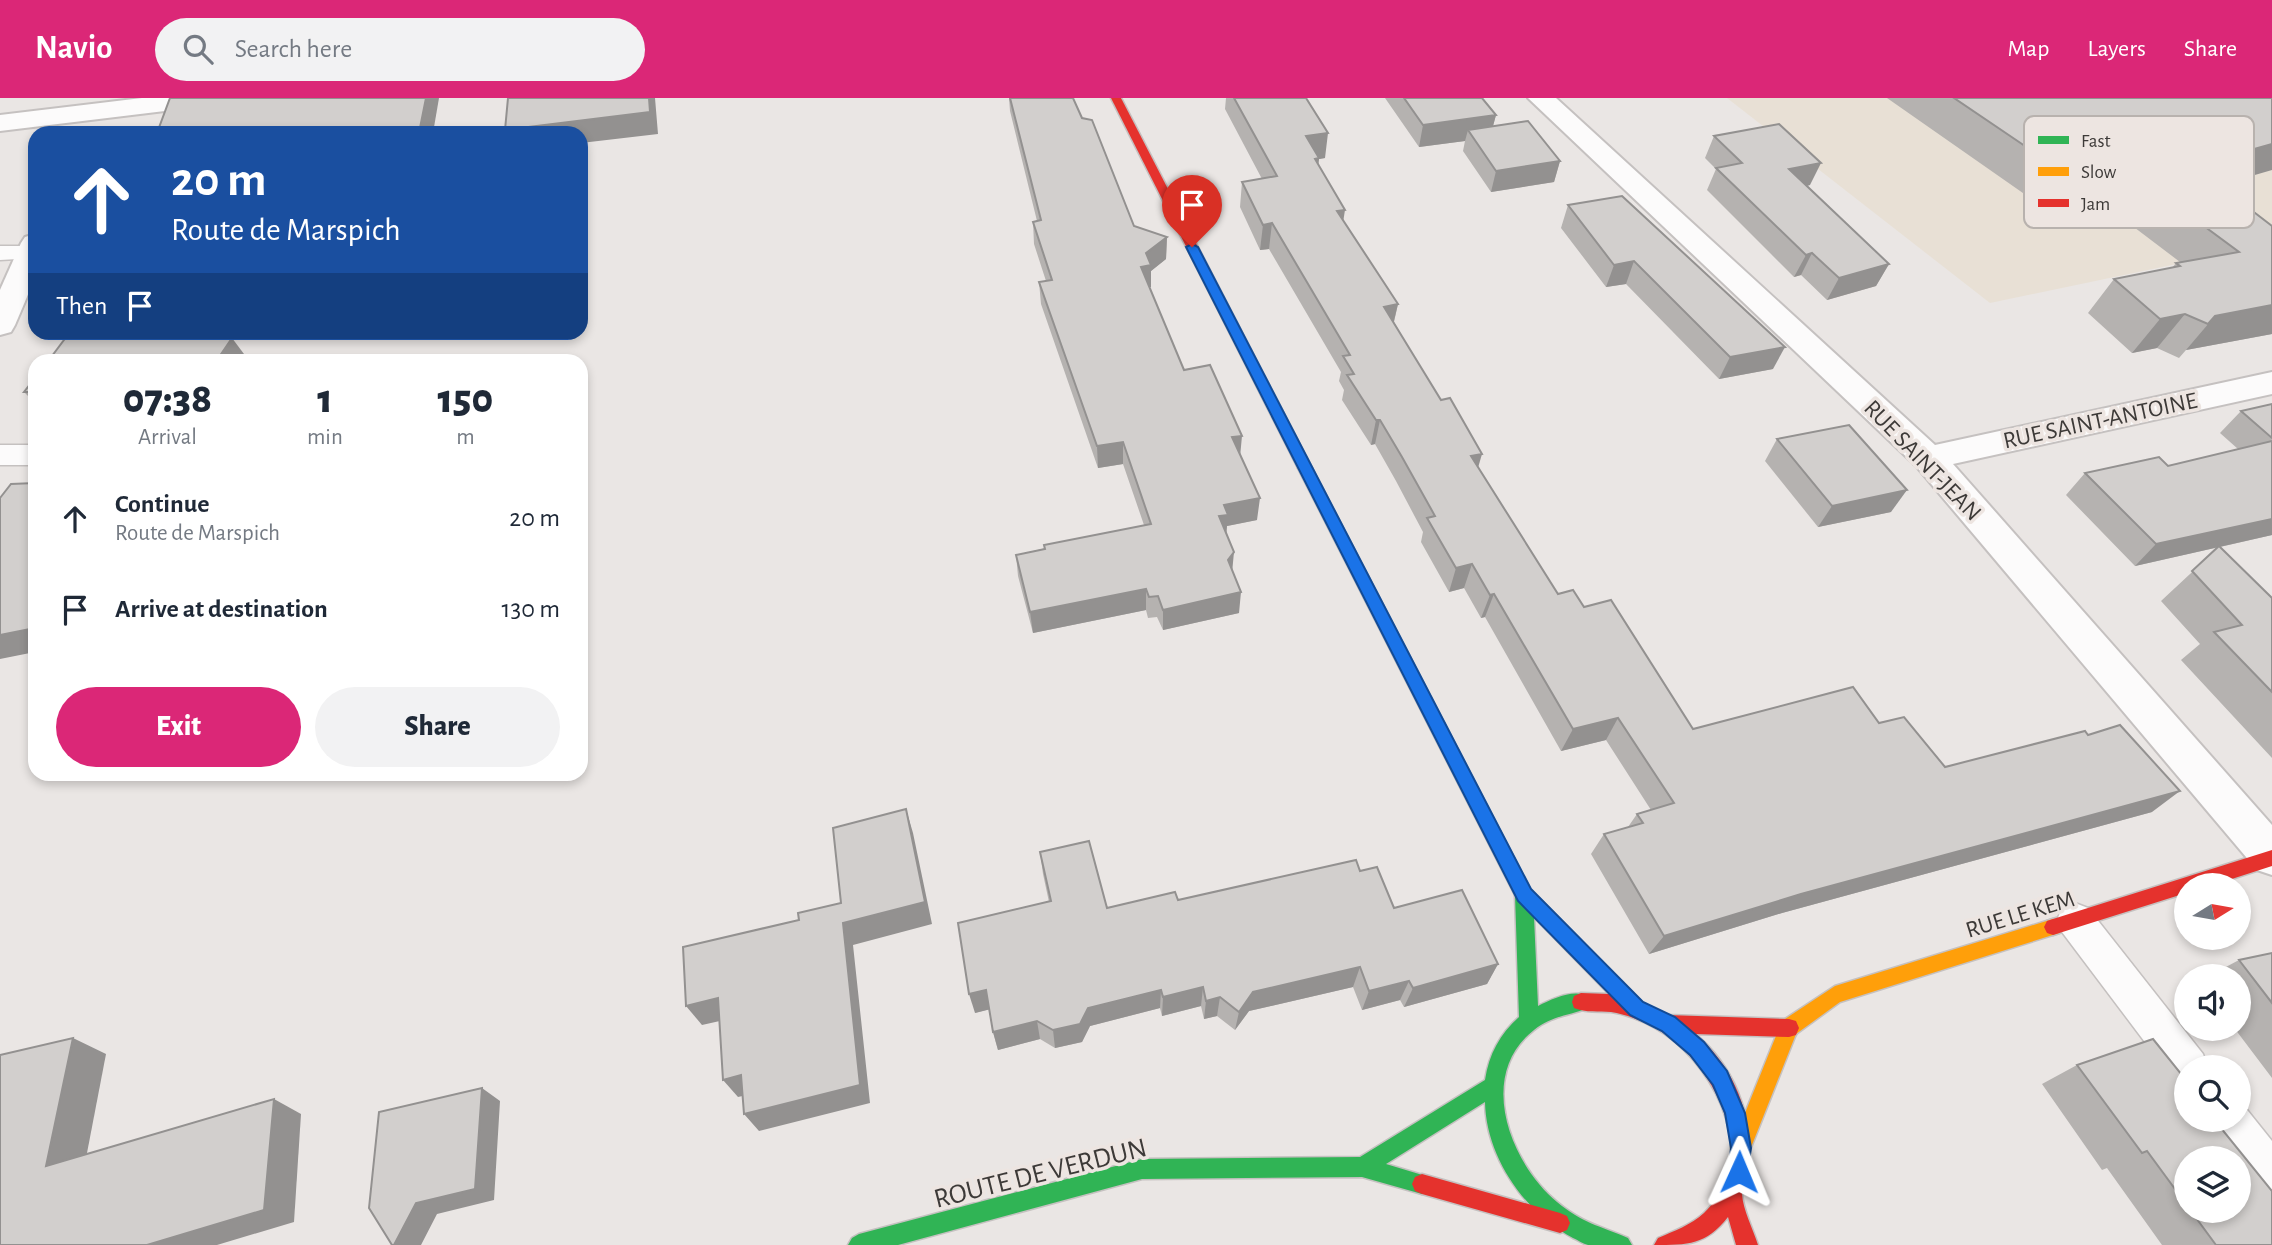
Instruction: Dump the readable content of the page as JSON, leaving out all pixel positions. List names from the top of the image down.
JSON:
{
  "streets": {
    "main road": ["RUE LE KEM", "ROUTE DE VERDUN"],
    "street": ["RUE SAINT-ANTOINE", "RUE SAINT-JEAN"]
  },
  "crossings": [
    ["RUE SAINT-ANTOINE", "RUE SAINT-JEAN"],
    ["RUE SAINT-JEAN", "RUE LE KEM"]
  ],
  "legend": ["Fast", "Slow", "Jam"],
  "north": "right",
  "page": {
    "header": "Navio",
    "search": "Search here",
    "nav": ["Map", "Layers", "Share"],
    "turn": ["20 m", "Route de Marspich"],
    "then": "Then",
    "eta": [
      "07:38",
      "Arrival",
      "1",
      "min",
      "150",
      "m"
    ],
    "list": [
      {
        "name": "Continue",
        "note": "Route de Marspich",
        "value": "20 m"
      },
      {
        "name": "Arrive at destination",
        "value": "130 m"
      }
    ],
    "buttons": ["Exit", "Share"]
  }
}
